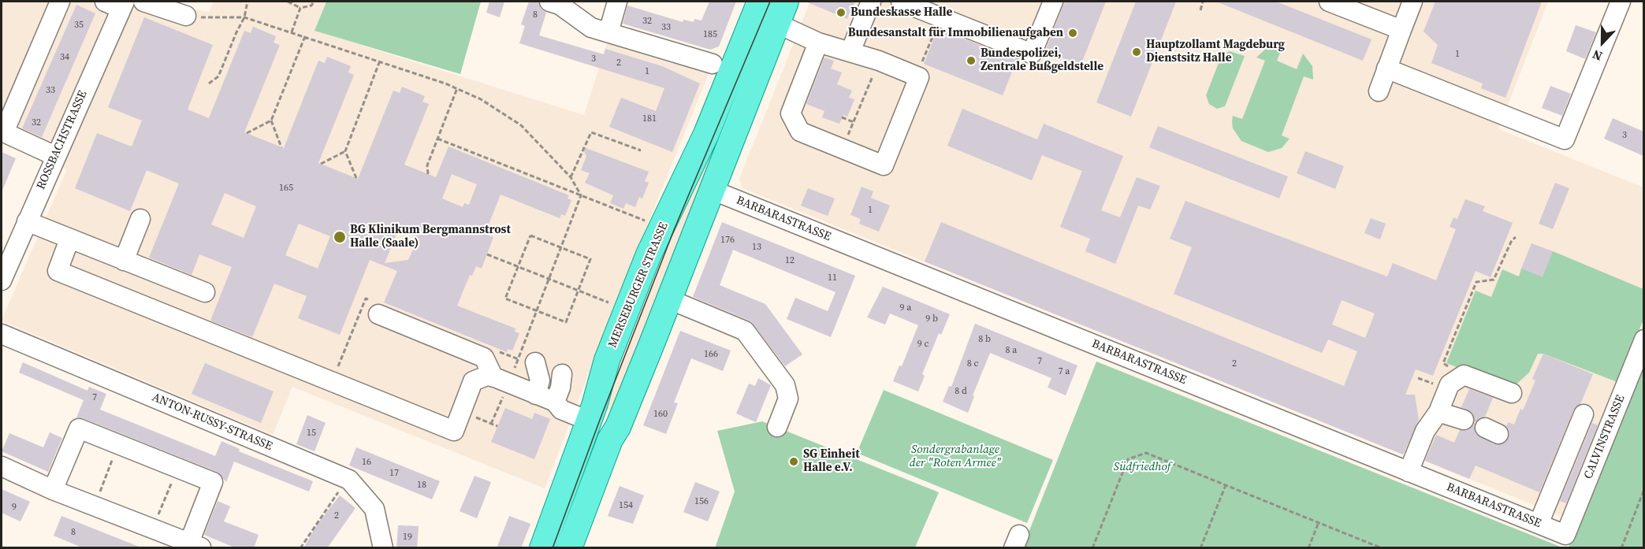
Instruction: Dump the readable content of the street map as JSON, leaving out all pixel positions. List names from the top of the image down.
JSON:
{
  "streets": {
    "main road": ["MERSEBURGER STRASSE"],
    "street": [
      "ROSSBACHSTRASSE",
      "BARBARASTRASSE",
      "ANTON-RUSSY-STRASSE",
      "CALVINSTRASSE"
    ]
  },
  "crossings": [
    ["BARBARASTRASSE", "CALVINSTRASSE"]
  ],
  "parks": ["Sondergrabanlage der \"Roten Armee\"", "Südfriedhof"],
  "places": [
    "Bundeskasse Halle",
    "Bundesanstalt für Immobilienaufgaben",
    "Hauptzollamt Magdeburg Dienstsitz Halle",
    "Bundespolizei, Zentrale Bußgeldstelle",
    "BG Klinikum Bergmannstrost Halle (Saale)",
    "SG Einheit Halle e.V."
  ],
  "house_numbers": [
    "8",
    "32",
    "35",
    "33",
    "185",
    "1",
    "34",
    "3",
    "2",
    "1",
    "33",
    "181",
    "32",
    "3",
    "165",
    "1",
    "176",
    "13",
    "12",
    "11",
    "9 a",
    "9 b",
    "8 b",
    "9 c",
    "8 a",
    "166",
    "7",
    "8 c",
    "2",
    "7 a",
    "8 d",
    "7",
    "160",
    "15",
    "16",
    "17",
    "18",
    "156",
    "154",
    "9",
    "2",
    "8",
    "19"
  ],
  "north": "bottom"
}
